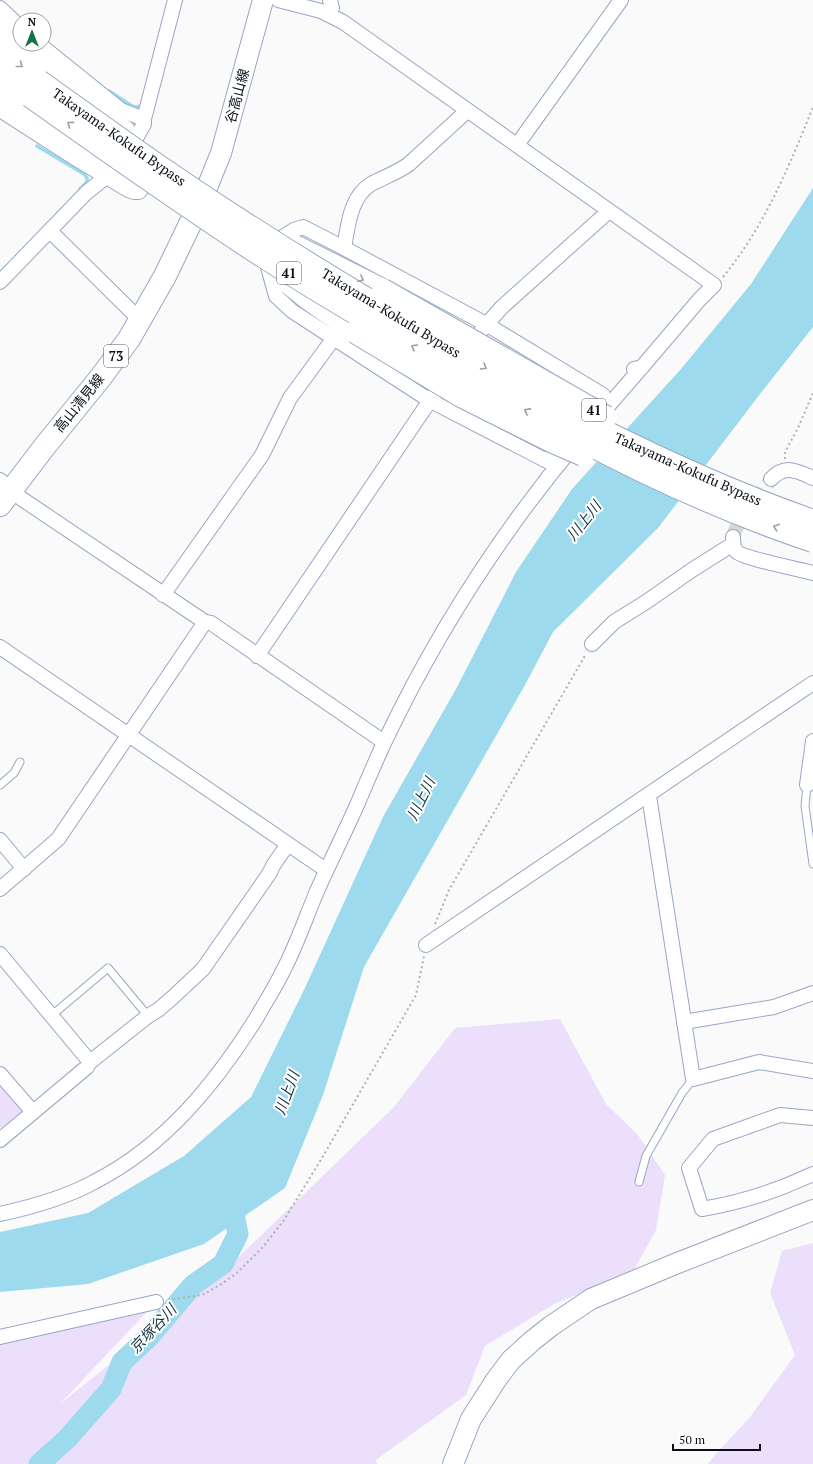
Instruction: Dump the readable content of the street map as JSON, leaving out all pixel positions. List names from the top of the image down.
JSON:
{
  "streets": {
    "main road": [
      "Takayama-Kokufu Bypass",
      "41",
      "73",
      "高山清見線"
    ],
    "street": ["谷高山線"]
  },
  "crossings": [
    ["谷高山線", "41"],
    ["谷高山線", "高山清見線"],
    ["Takayama-Kokufu Bypass", "41"],
    ["41", "高山清見線"]
  ],
  "water": ["川上川", "京塚谷川"],
  "scale_bar": "50 m",
  "north": "top"
}
